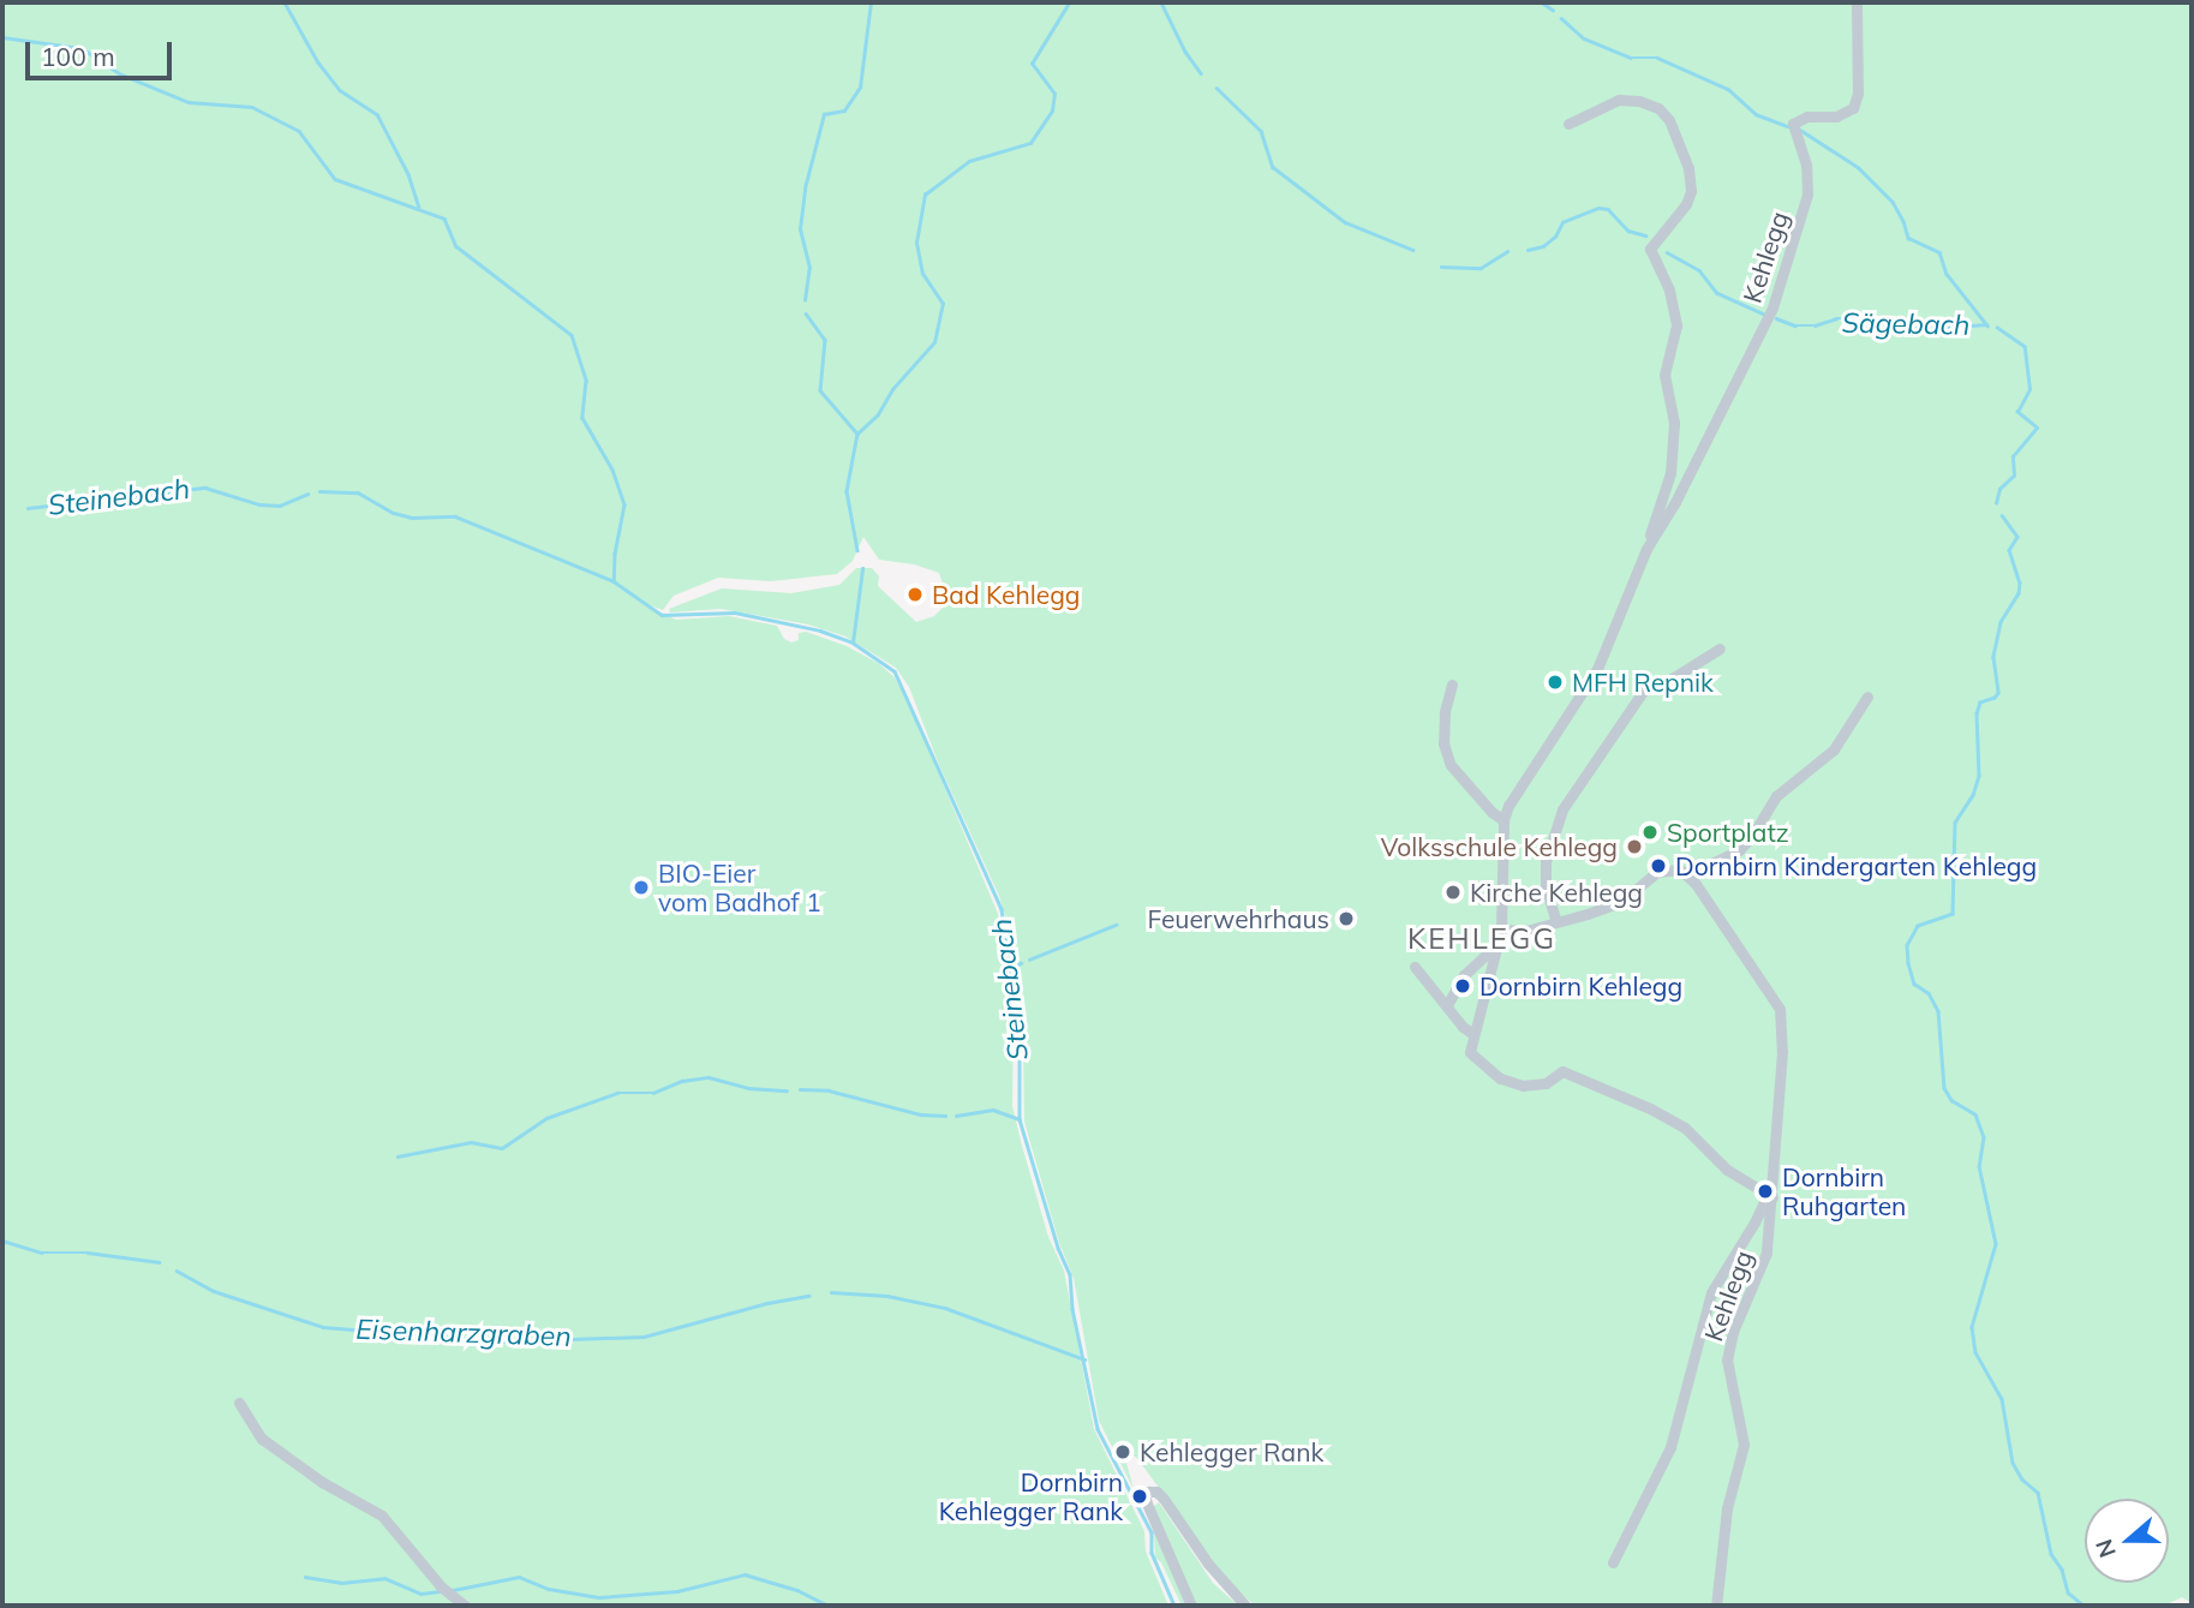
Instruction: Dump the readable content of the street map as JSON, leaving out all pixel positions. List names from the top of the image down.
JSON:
{
  "streets": {
    "street": ["Kehlegg"]
  },
  "districts": ["KEHLEGG"],
  "water": ["Sägebach", "Steinebach", "Eisenharzgraben"],
  "places": [
    "Bad Kehlegg",
    "MFH Repnik",
    "Sportplatz",
    "Volksschule Kehlegg",
    "Dornbirn Kindergarten Kehlegg",
    "BIO-Eier vom Badhof 1",
    "Kirche Kehlegg",
    "Feuerwehrhaus",
    "Dornbirn Kehlegg",
    "Dornbirn Ruhgarten",
    "Kehlegger Rank",
    "Dornbirn Kehlegger Rank"
  ],
  "scale_bar": "100 m",
  "north": "left"
}
